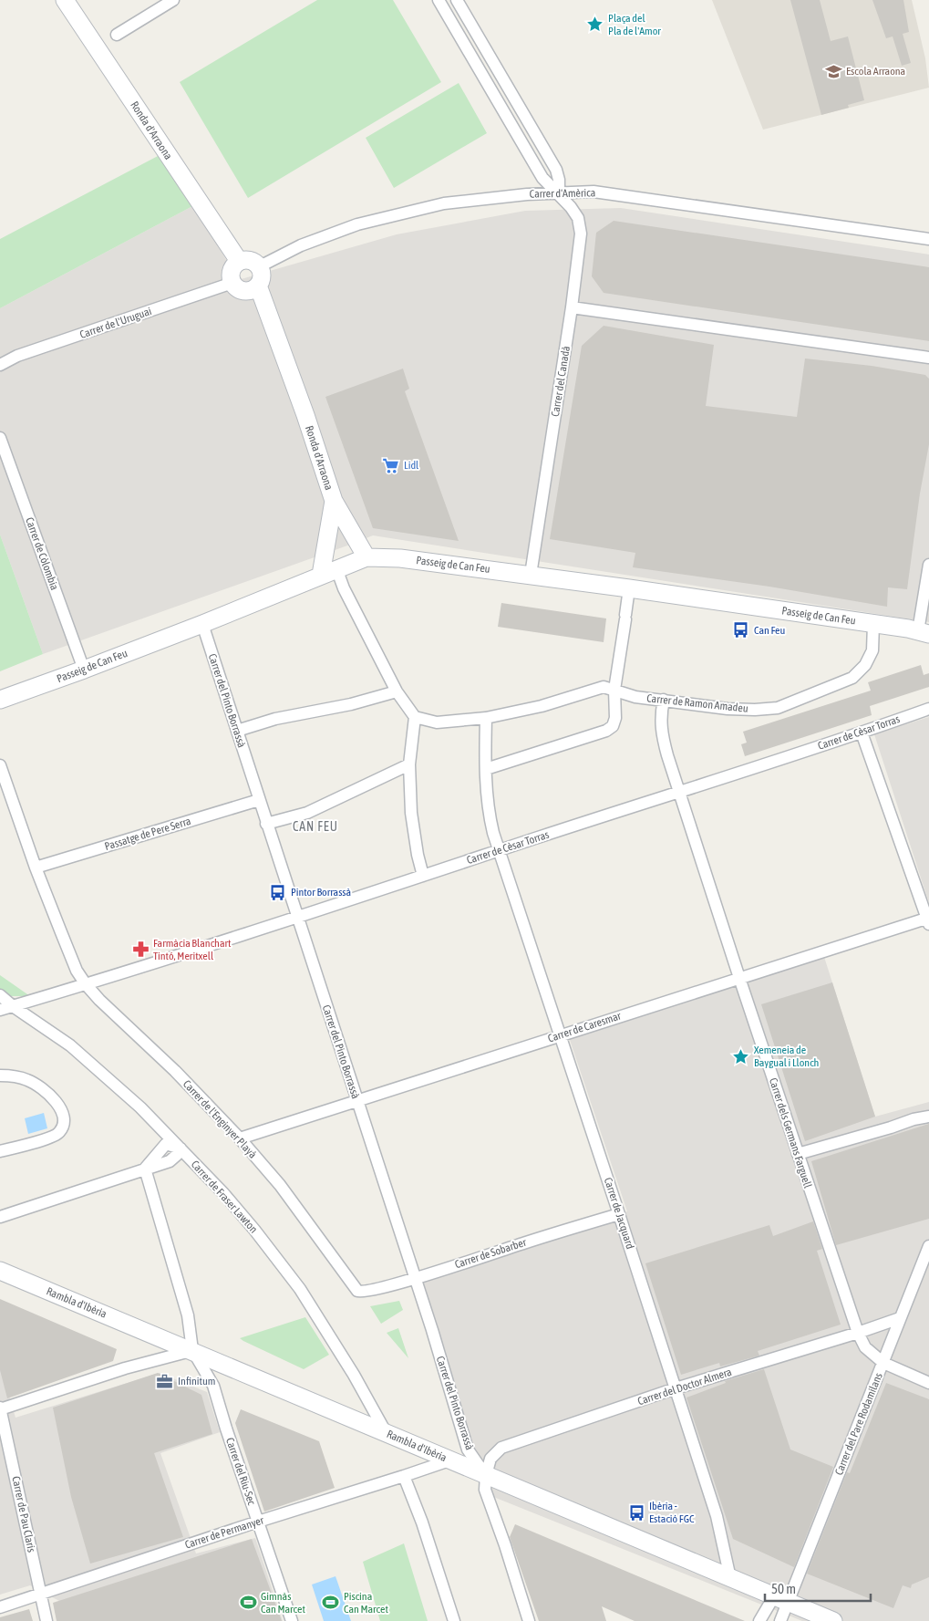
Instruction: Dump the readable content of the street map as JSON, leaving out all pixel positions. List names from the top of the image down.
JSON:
{
  "streets": {
    "street": [
      "Ronda d'Arraona",
      "Carrer d'Amèrica",
      "Carrer de l'Uruguai",
      "Carrer del Canadà",
      "Carrer de Còlombia",
      "Passeig de Can Feu",
      "Carrer del Pinto Borrassà",
      "Carrer de Ramon Amadeu",
      "Carrer de Cèsar Torras",
      "Passatge de Pere Serra",
      "Carrer de Caresmar",
      "Carrer de l'Enginyer Playà",
      "Carrer dels Germans Farguell",
      "Carrer de Fraser Lawton",
      "Carrer de Jacquard",
      "Carrer de Sobarber",
      "Rambla d'Ibèria",
      "Carrer del Doctor Almera",
      "Carrer del Pare Rodamilans",
      "Carrer del Riu-Sec",
      "Carrer de Pau Claris",
      "Carrer de Permanyer"
    ]
  },
  "crossings": [
    ["Ronda d'Arraona", "Carrer d'Amèrica"],
    ["Ronda d'Arraona", "Carrer de l'Uruguai"],
    ["Ronda d'Arraona", "Passeig de Can Feu"],
    ["Carrer d'Amèrica", "Carrer de l'Uruguai"],
    ["Carrer d'Amèrica", "Carrer del Canadà"],
    ["Carrer del Canadà", "Passeig de Can Feu"],
    ["Carrer de Còlombia", "Passeig de Can Feu"],
    ["Passeig de Can Feu", "Carrer del Pinto Borrassà"],
    ["Passeig de Can Feu", "Carrer de Ramon Amadeu"],
    ["Carrer del Pinto Borrassà", "Carrer de Cèsar Torras"],
    ["Carrer del Pinto Borrassà", "Passatge de Pere Serra"],
    ["Carrer del Pinto Borrassà", "Carrer de Caresmar"],
    ["Carrer del Pinto Borrassà", "Carrer de Sobarber"],
    ["Carrer del Pinto Borrassà", "Rambla d'Ibèria"],
    ["Carrer del Pinto Borrassà", "Carrer del Doctor Almera"],
    ["Carrer de Ramon Amadeu", "Carrer dels Germans Farguell"],
    ["Carrer de Cèsar Torras", "Carrer de l'Enginyer Playà"],
    ["Carrer de Cèsar Torras", "Carrer dels Germans Farguell"],
    ["Carrer de Cèsar Torras", "Carrer de Jacquard"],
    ["Passatge de Pere Serra", "Carrer de l'Enginyer Playà"],
    ["Carrer de Caresmar", "Carrer de l'Enginyer Playà"],
    ["Carrer de Caresmar", "Carrer dels Germans Farguell"],
    ["Carrer de Caresmar", "Carrer de Jacquard"],
    ["Carrer de l'Enginyer Playà", "Carrer de Sobarber"],
    ["Carrer dels Germans Farguell", "Carrer del Doctor Almera"],
    ["Carrer dels Germans Farguell", "Carrer del Pare Rodamilans"],
    ["Carrer de Fraser Lawton", "Rambla d'Ibèria"],
    ["Carrer de Jacquard", "Carrer de Sobarber"],
    ["Carrer de Jacquard", "Rambla d'Ibèria"],
    ["Carrer de Jacquard", "Carrer del Doctor Almera"],
    ["Rambla d'Ibèria", "Carrer del Doctor Almera"],
    ["Rambla d'Ibèria", "Carrer del Pare Rodamilans"],
    ["Rambla d'Ibèria", "Carrer del Riu-Sec"],
    ["Rambla d'Ibèria", "Carrer de Permanyer"],
    ["Carrer del Doctor Almera", "Carrer del Pare Rodamilans"],
    ["Carrer del Riu-Sec", "Carrer de Permanyer"],
    ["Carrer de Pau Claris", "Carrer de Permanyer"]
  ],
  "districts": ["CAN FEU"],
  "places": {
    "place": ["Plaça del Pla de l'Amor", "Xemeneia de Baygual i Llonch"],
    "school or university": ["Escola Arraona"],
    "supermarket": ["Lidl"],
    "bus stop": ["Can Feu", "Pintor Borrassà", "Ibèria - Estació FGC"],
    "pharmacy": ["Farmàcia Blanchart Tintó, Meritxell"],
    "office": ["Infinitum"],
    "sports": ["Gimnàs Can Marcet", "Piscina Can Marcet"]
  },
  "scale_bar": "50 m"
}
